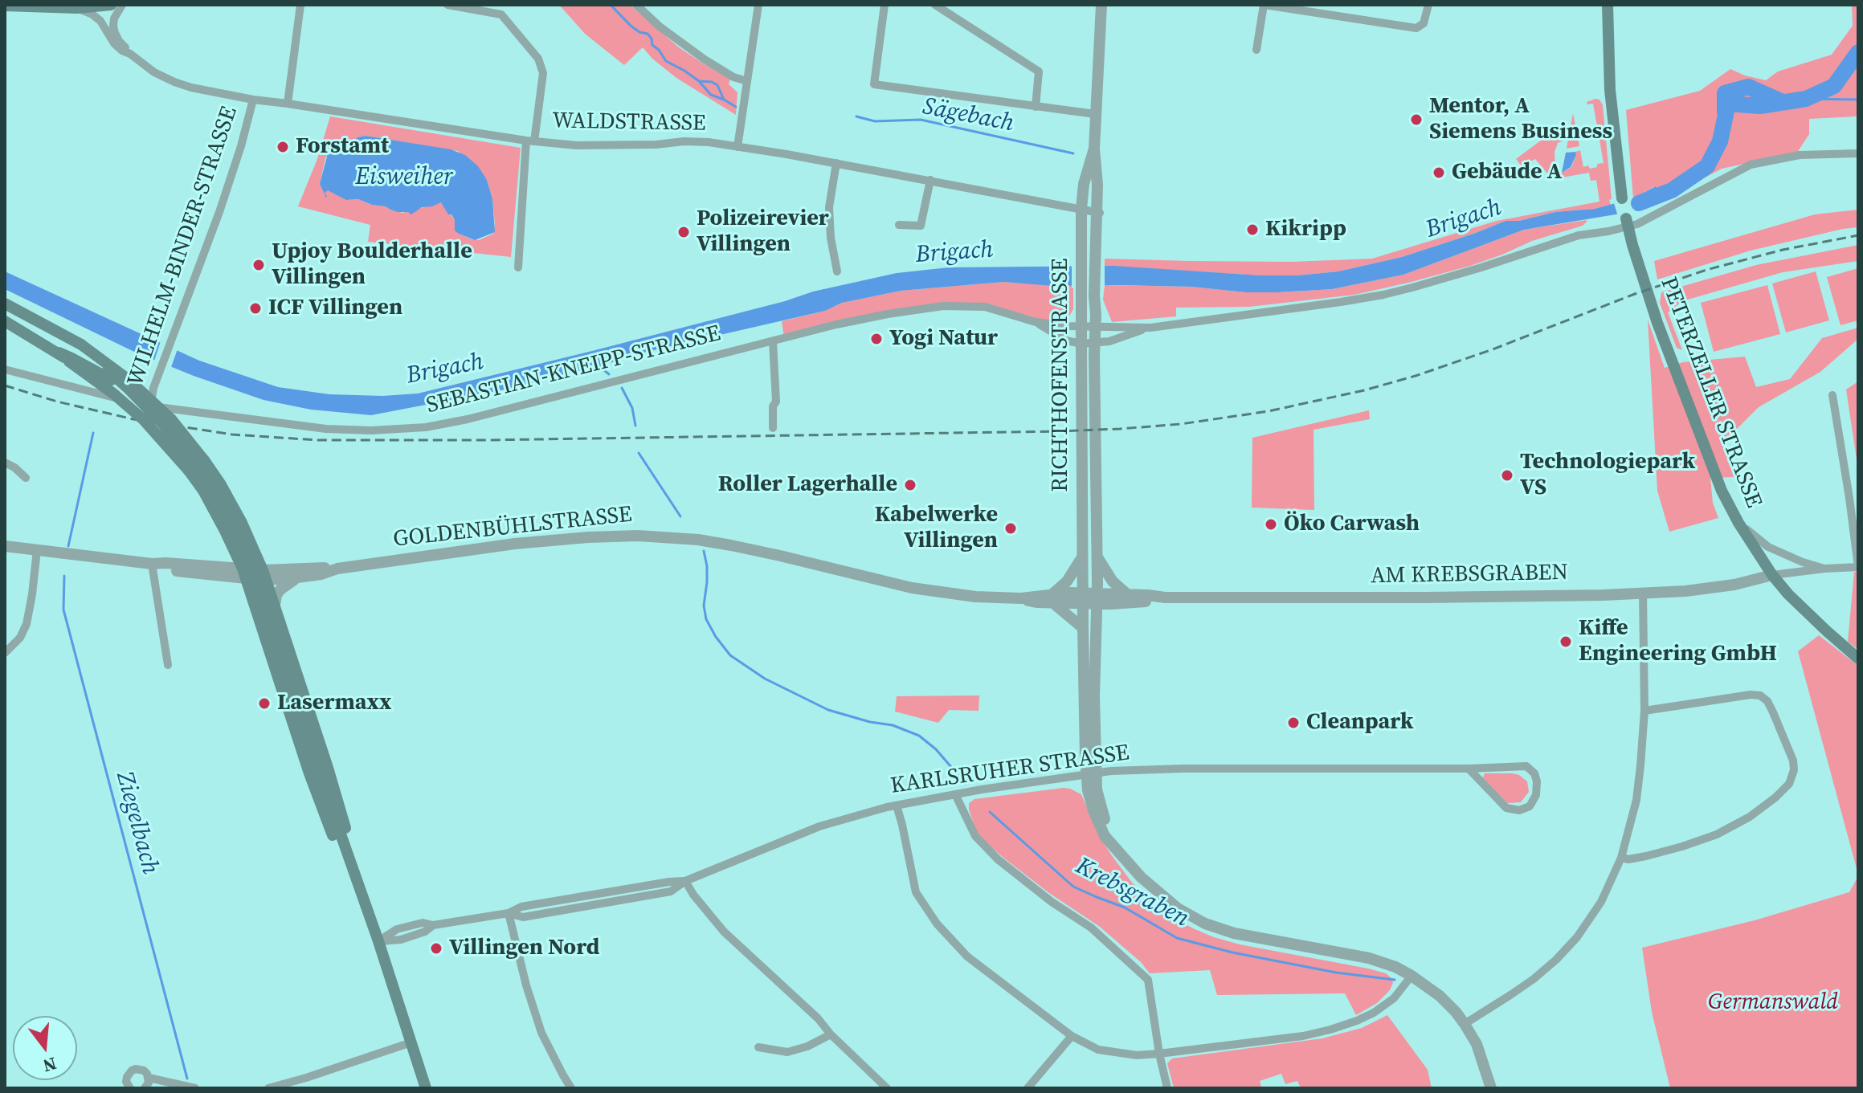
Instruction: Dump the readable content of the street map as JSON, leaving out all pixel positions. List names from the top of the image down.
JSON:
{
  "streets": {
    "main road": ["PETERZELLER STRASSE"],
    "street": [
      "WALDSTRASSE",
      "WILHELM-BINDER-STRASSE",
      "SEBASTIAN-KNEIPP-STRASSE",
      "RICHTHOFENSTRASSE",
      "GOLDENBÜHLSTRASSE",
      "AM KREBSGRABEN",
      "KARLSRUHER STRASSE"
    ]
  },
  "crossings": [
    ["WALDSTRASSE", "WILHELM-BINDER-STRASSE"],
    ["WALDSTRASSE", "RICHTHOFENSTRASSE"],
    ["WILHELM-BINDER-STRASSE", "SEBASTIAN-KNEIPP-STRASSE"],
    ["SEBASTIAN-KNEIPP-STRASSE", "RICHTHOFENSTRASSE"],
    ["SEBASTIAN-KNEIPP-STRASSE", "PETERZELLER STRASSE"],
    ["RICHTHOFENSTRASSE", "AM KREBSGRABEN"],
    ["RICHTHOFENSTRASSE", "KARLSRUHER STRASSE"],
    ["PETERZELLER STRASSE", "AM KREBSGRABEN"],
    ["GOLDENBÜHLSTRASSE", "AM KREBSGRABEN"]
  ],
  "water": [
    "Sägebach",
    "Eisweiher",
    "Brigach",
    "Ziegelbach",
    "Krebsgraben"
  ],
  "parks": ["Germanswald"],
  "places": [
    "Mentor, A Siemens Business",
    "Forstamt",
    "Gebäude A",
    "Kikripp",
    "Polizeirevier Villingen",
    "Upjoy Boulderhalle Villingen",
    "ICF Villingen",
    "Yogi Natur",
    "Technologiepark VS",
    "Roller Lagerhalle",
    "Öko Carwash",
    "Kabelwerke Villingen",
    "Kiffe Engineering GmbH",
    "Lasermaxx",
    "Cleanpark",
    "Villingen Nord"
  ],
  "north": "bottom"
}
